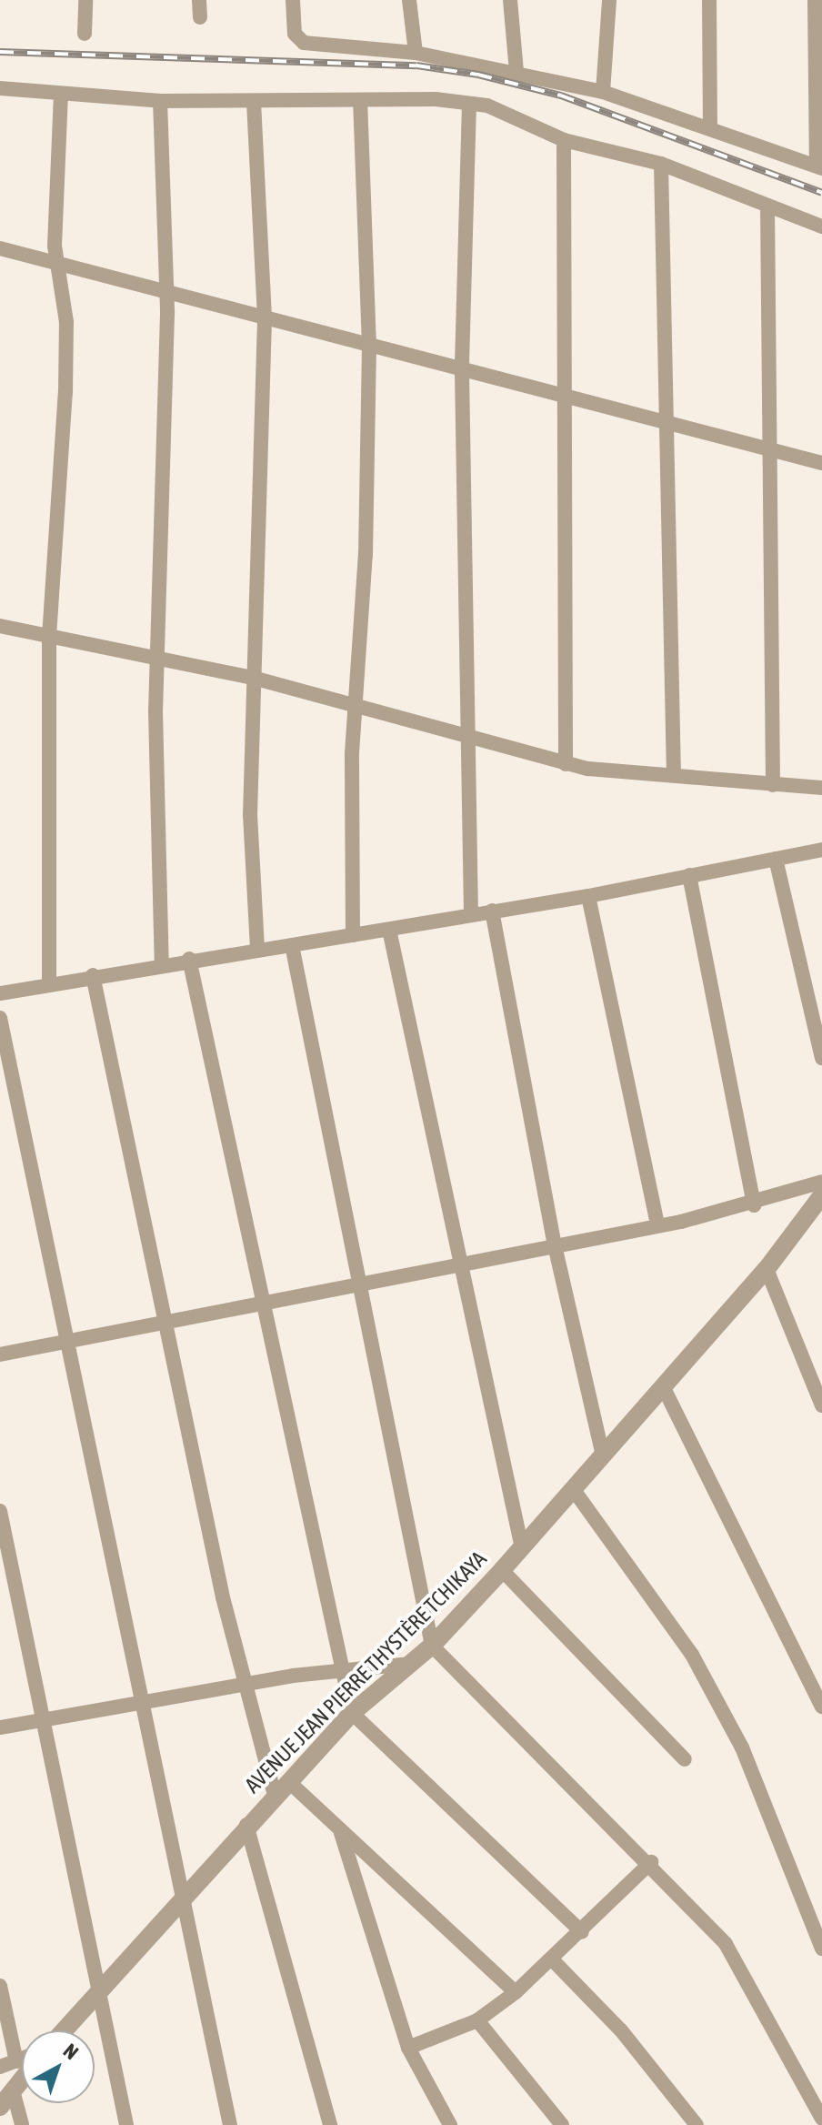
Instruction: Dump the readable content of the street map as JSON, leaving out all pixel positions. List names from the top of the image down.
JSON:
{
  "streets": {
    "street": ["AVENUE JEAN PIERRE THYSTÈRE TCHIKAYA"]
  },
  "north": "top right"
}
